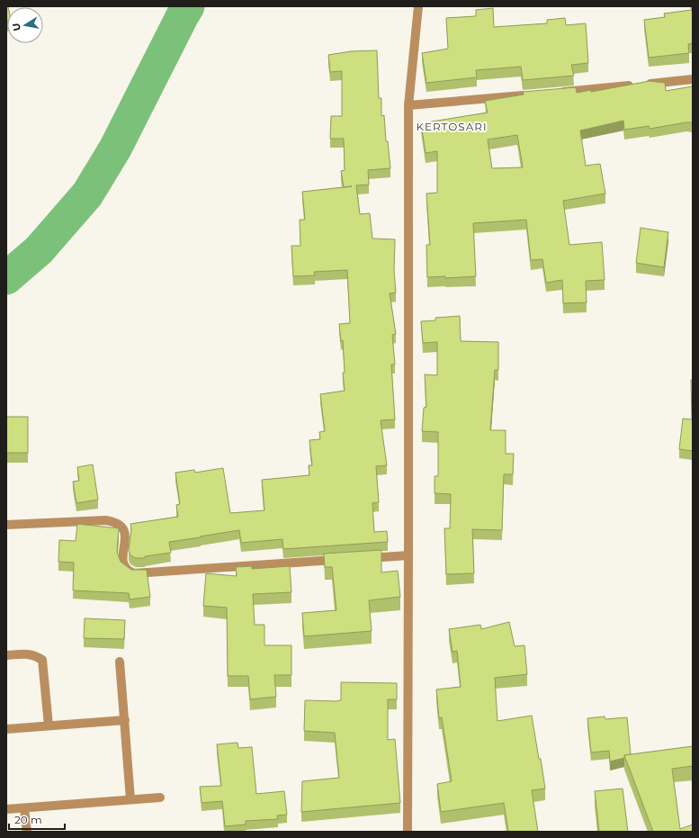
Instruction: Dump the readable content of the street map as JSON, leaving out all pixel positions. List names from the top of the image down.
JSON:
{
  "districts": ["KERTOSARI"],
  "scale_bar": "20 m",
  "north": "left"
}
